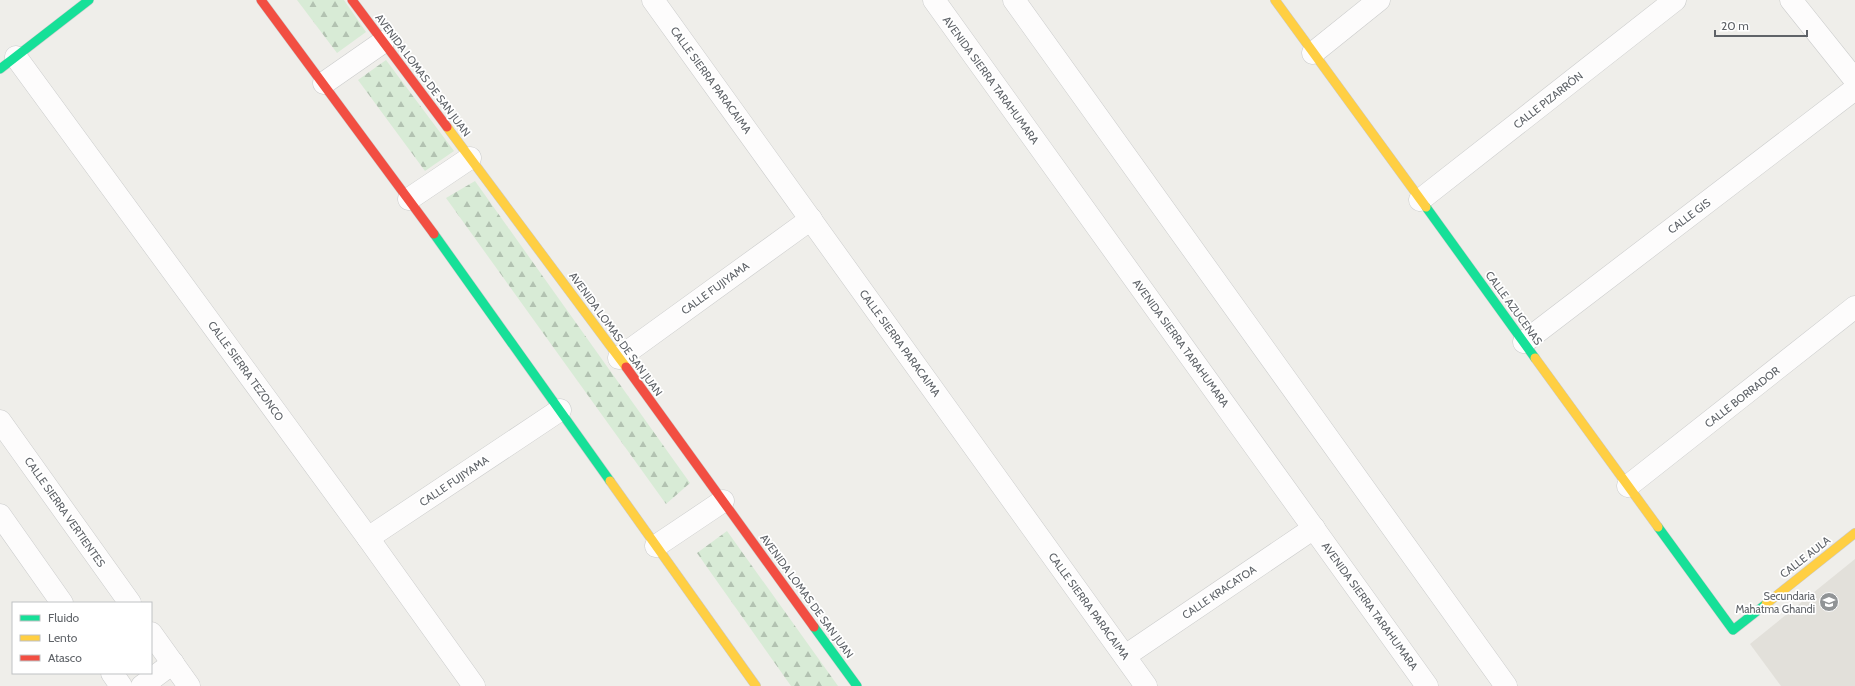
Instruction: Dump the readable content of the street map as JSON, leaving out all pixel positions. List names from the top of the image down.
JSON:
{
  "streets": {
    "street": [
      "AVENIDA LOMAS DE SAN JUAN",
      "CALLE SIERRA PARACAIMA",
      "AVENIDA SIERRA TARAHUMARA",
      "CALLE PIZARRÓN",
      "CALLE GIS",
      "CALLE FUJIYAMA",
      "CALLE AZUCENAS",
      "CALLE SIERRA TEZONCO",
      "CALLE BORRADOR",
      "CALLE SIERRA VERTIENTES",
      "CALLE AULA",
      "CALLE KRACATOA"
    ]
  },
  "crossings": [
    ["AVENIDA LOMAS DE SAN JUAN", "CALLE FUJIYAMA"],
    ["CALLE SIERRA PARACAIMA", "CALLE FUJIYAMA"],
    ["CALLE SIERRA PARACAIMA", "CALLE KRACATOA"],
    ["AVENIDA SIERRA TARAHUMARA", "CALLE KRACATOA"],
    ["CALLE PIZARRÓN", "CALLE AZUCENAS"],
    ["CALLE GIS", "CALLE AZUCENAS"],
    ["CALLE FUJIYAMA", "CALLE SIERRA TEZONCO"],
    ["CALLE AZUCENAS", "CALLE BORRADOR"],
    ["CALLE AZUCENAS", "CALLE AULA"]
  ],
  "places": {
    "school or university": ["Secundaria Mahatma Ghandi"]
  },
  "legend": ["Fluido", "Lento", "Atasco"],
  "scale_bar": "20 m"
}
